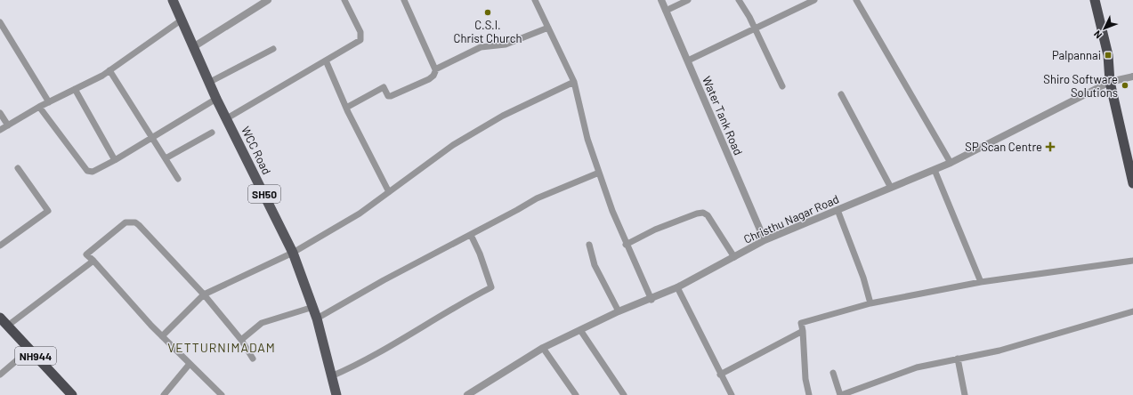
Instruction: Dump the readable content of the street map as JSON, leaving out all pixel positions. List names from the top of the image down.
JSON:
{
  "streets": {
    "highway": ["NH944"],
    "main road": ["WCC Road", "SH50"],
    "street": ["Water Tank Road", "Christhu Nagar Road"]
  },
  "crossings": [
    ["Water Tank Road", "Christhu Nagar Road"]
  ],
  "districts": ["VETTURNIMADAM"],
  "places": {
    "other": ["C.S.I. Christ Church", "Shiro Software Solutions"],
    "transit": ["Palpannai"],
    "health": ["SP Scan Centre"]
  },
  "north": "bottom left"
}
